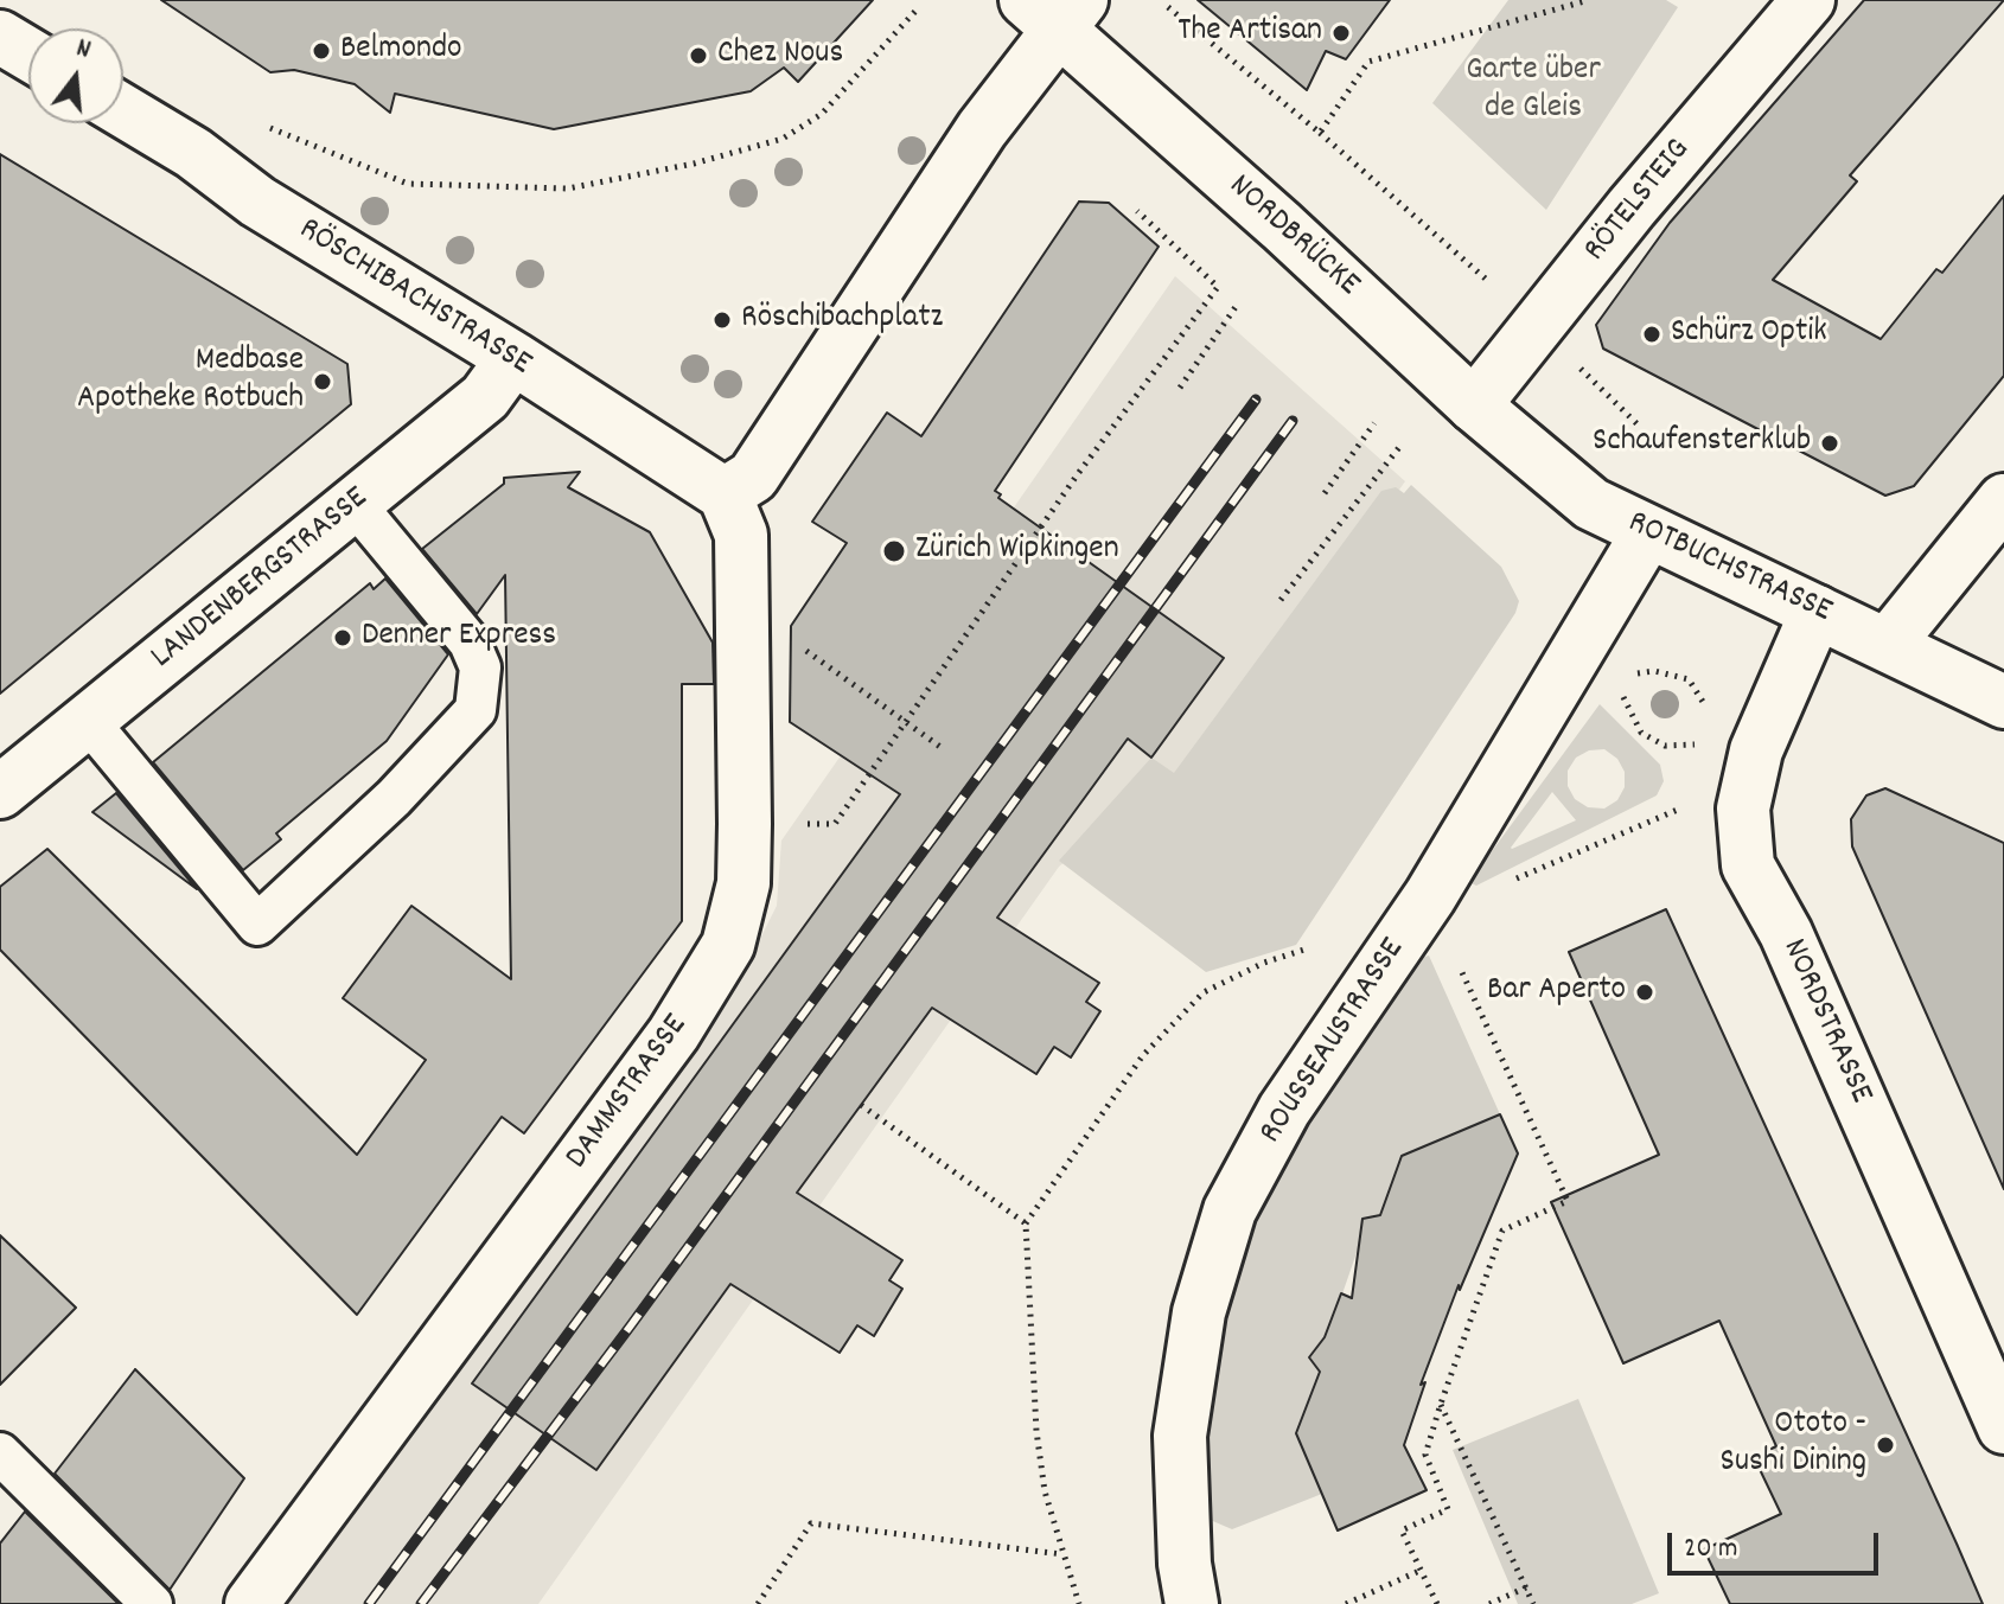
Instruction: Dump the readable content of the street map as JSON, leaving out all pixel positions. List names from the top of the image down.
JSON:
{
  "streets": {
    "street": [
      "RÖTELSTEIG",
      "NORDBRÜCKE",
      "RÖSCHIBACHSTRASSE",
      "ROTBUCHSTRASSE",
      "LANDENBERGSTRASSE",
      "NORDSTRASSE",
      "ROUSSEAUSTRASSE",
      "DAMMSTRASSE"
    ]
  },
  "crossings": [
    ["RÖTELSTEIG", "NORDBRÜCKE"],
    ["RÖTELSTEIG", "ROTBUCHSTRASSE"],
    ["NORDBRÜCKE", "ROTBUCHSTRASSE"],
    ["RÖSCHIBACHSTRASSE", "LANDENBERGSTRASSE"],
    ["RÖSCHIBACHSTRASSE", "DAMMSTRASSE"],
    ["ROTBUCHSTRASSE", "NORDSTRASSE"],
    ["ROTBUCHSTRASSE", "ROUSSEAUSTRASSE"]
  ],
  "parks": ["Garte über de Gleis"],
  "places": [
    "The Artisan",
    "Belmondo",
    "Chez Nous",
    "Röschibachplatz",
    "Schürz Optik",
    "Medbase Apotheke Rotbuch",
    "Schaufensterklub",
    "Zürich Wipkingen",
    "Denner Express",
    "Bar Aperto",
    "Ototo - Sushi Dining"
  ],
  "scale_bar": "20 m",
  "north": "top"
}
